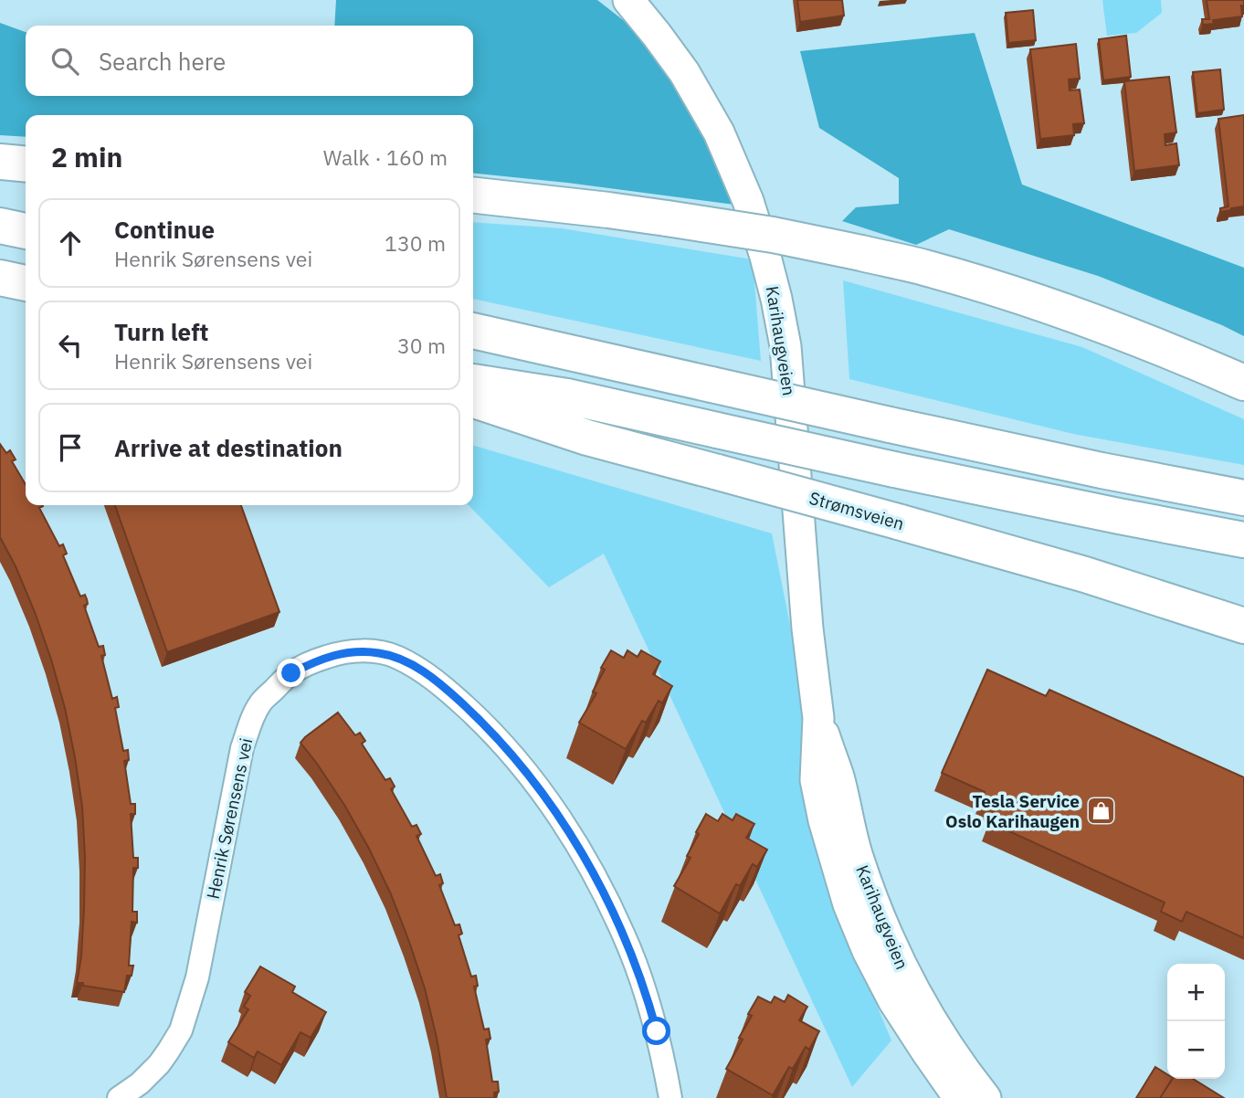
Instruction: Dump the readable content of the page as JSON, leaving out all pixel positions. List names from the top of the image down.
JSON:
{
  "streets": {
    "highway": ["Strømsveien"],
    "main road": ["Karihaugveien"],
    "street": ["Henrik Sørensens vei"]
  },
  "places": {
    "shop": ["Tesla Service Oslo Karihaugen"]
  },
  "page": {
    "search": "Search here",
    "heading": ["2 min", "Walk · 160 m"],
    "list": [
      ["Continue", "Henrik Sørensens vei", "130 m"],
      ["Turn left", "Henrik Sørensens vei", "30 m"],
      "Arrive at destination"
    ],
    "map_buttons": ["+", "−"]
  }
}
